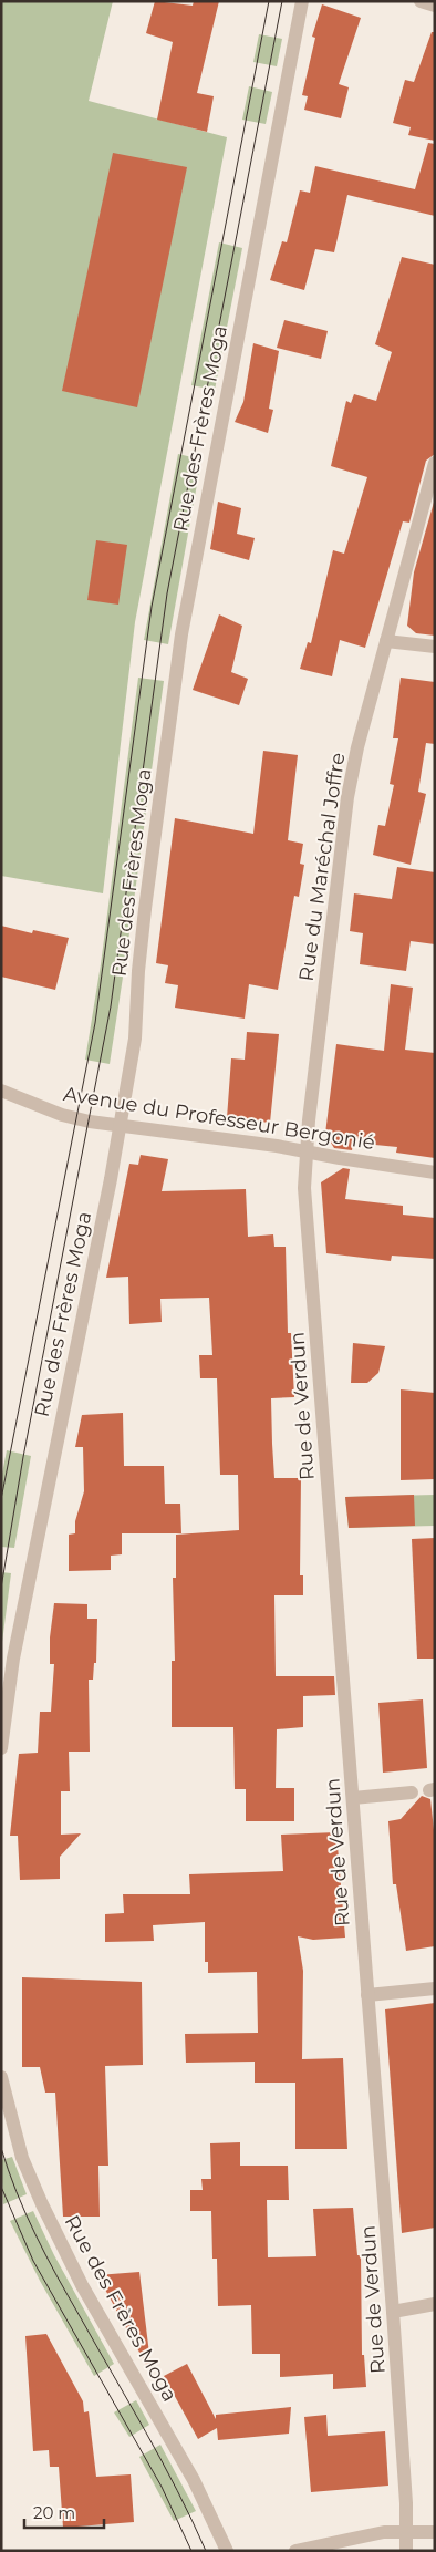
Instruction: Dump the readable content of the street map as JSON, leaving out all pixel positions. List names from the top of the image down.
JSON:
{
  "streets": {
    "street": [
      "Rue des Frères Moga",
      "Rue du Maréchal Joffre",
      "Avenue du Professeur Bergonié",
      "Rue de Verdun"
    ]
  },
  "crossings": [
    ["Rue des Frères Moga", "Avenue du Professeur Bergonié"],
    ["Rue du Maréchal Joffre", "Avenue du Professeur Bergonié"],
    ["Rue du Maréchal Joffre", "Rue de Verdun"],
    ["Avenue du Professeur Bergonié", "Rue de Verdun"]
  ],
  "scale_bar": "20 m"
}
